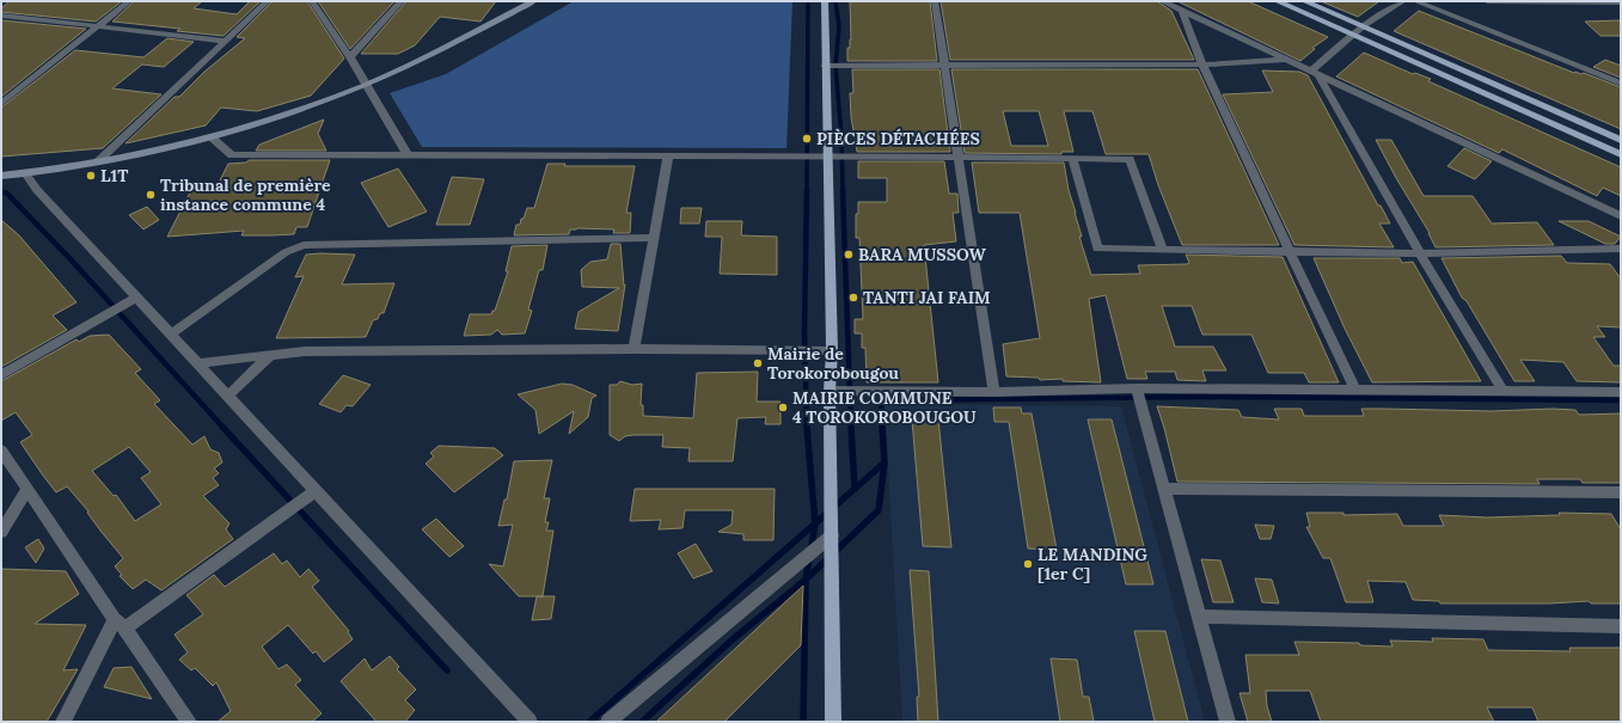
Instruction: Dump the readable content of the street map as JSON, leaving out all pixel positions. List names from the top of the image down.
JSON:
{
  "places": [
    "PIÈCES DÉTACHÉES",
    "L1T",
    "Tribunal de première instance commune 4",
    "BARA MUSSOW",
    "TANTI JAI FAIM",
    "Mairie de Torokorobougou",
    "MAIRIE COMMUNE 4 TOROKOROBOUGOU",
    "LE MANDING [1er C]"
  ]
}
